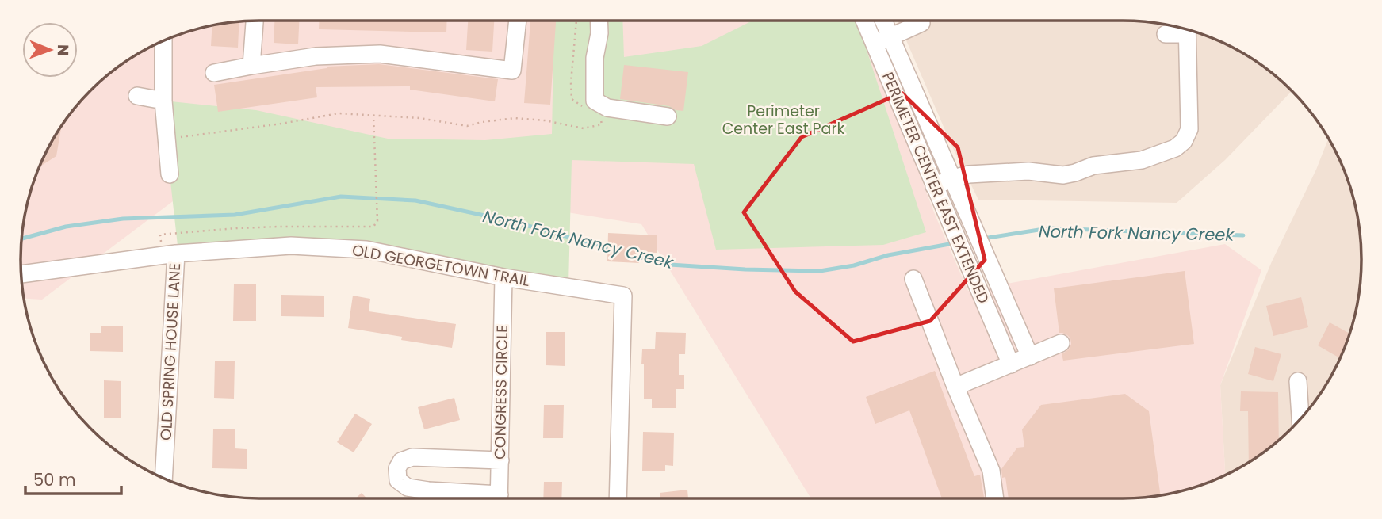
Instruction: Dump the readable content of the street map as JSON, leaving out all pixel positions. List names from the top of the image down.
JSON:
{
  "streets": {
    "street": [
      "PERIMETER CENTER EAST EXTENDED",
      "OLD GEORGETOWN TRAIL",
      "OLD SPRING HOUSE LANE",
      "CONGRESS CIRCLE"
    ]
  },
  "crossings": [
    ["OLD GEORGETOWN TRAIL", "OLD SPRING HOUSE LANE"],
    ["OLD GEORGETOWN TRAIL", "CONGRESS CIRCLE"]
  ],
  "water": ["North Fork Nancy Creek"],
  "parks": ["Perimeter Center East Park"],
  "scale_bar": "50 m",
  "north": "right"
}
